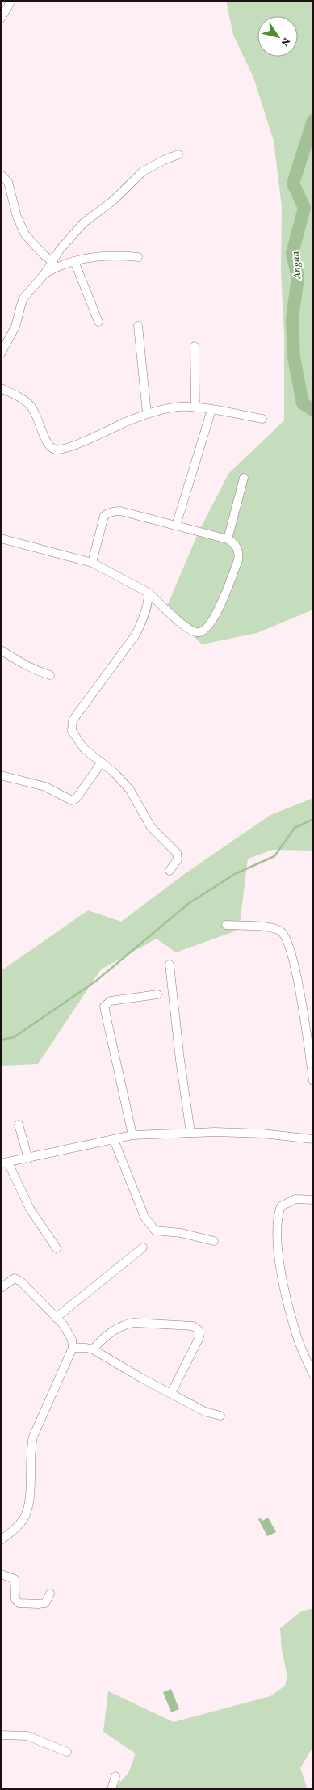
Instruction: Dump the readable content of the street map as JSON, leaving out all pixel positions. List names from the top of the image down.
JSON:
{
  "water": ["Angaa"],
  "north": "bottom right"
}
